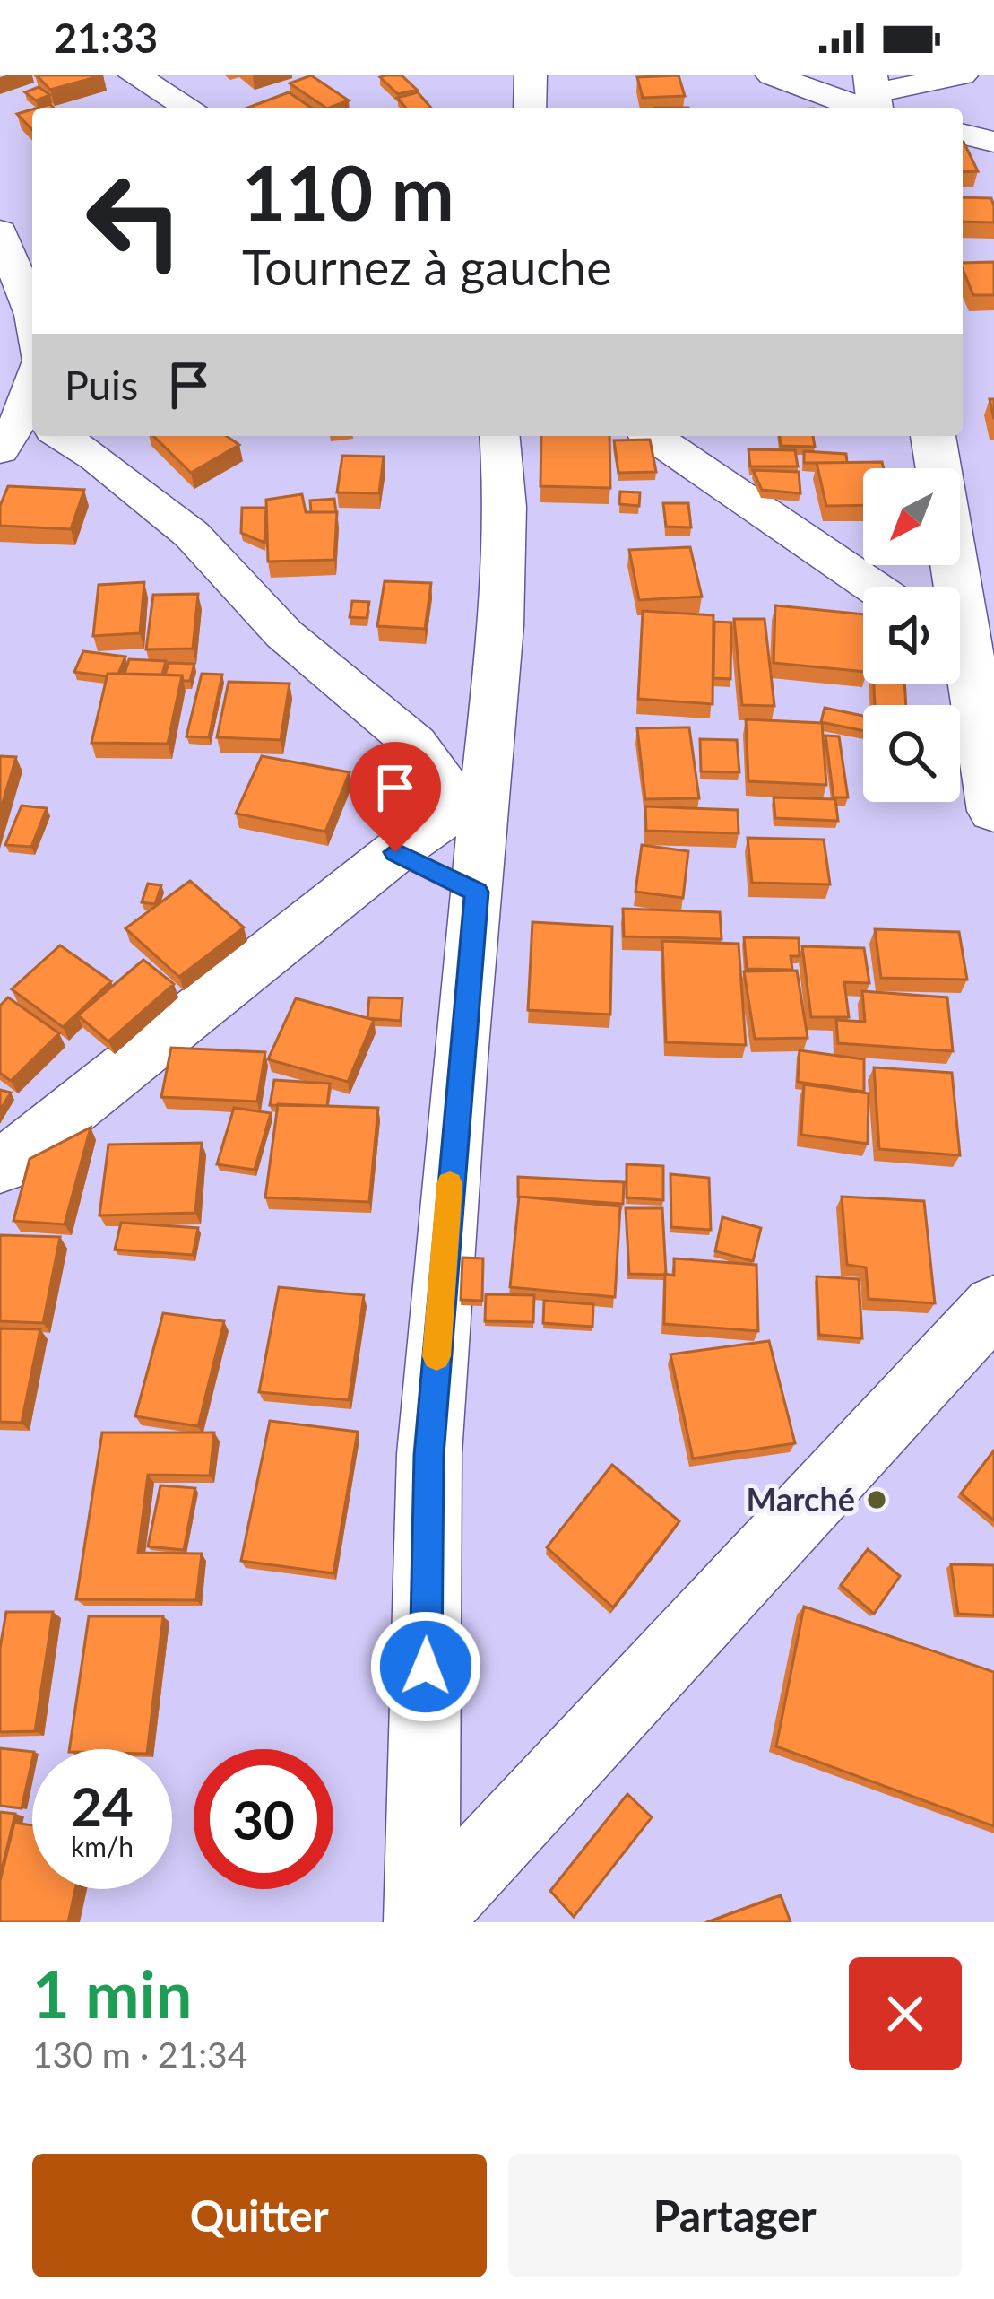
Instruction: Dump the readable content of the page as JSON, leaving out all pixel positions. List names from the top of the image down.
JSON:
{
  "places": ["Marché"],
  "north": "bottom left",
  "page": {
    "status": "21:33",
    "turn": ["110 m", "Tournez à gauche"],
    "then": "Puis",
    "speed": "24 km/h",
    "limit": "30",
    "heading": ["1 min", "130 m · 21:34"],
    "buttons": ["Quitter", "Partager"]
  }
}
